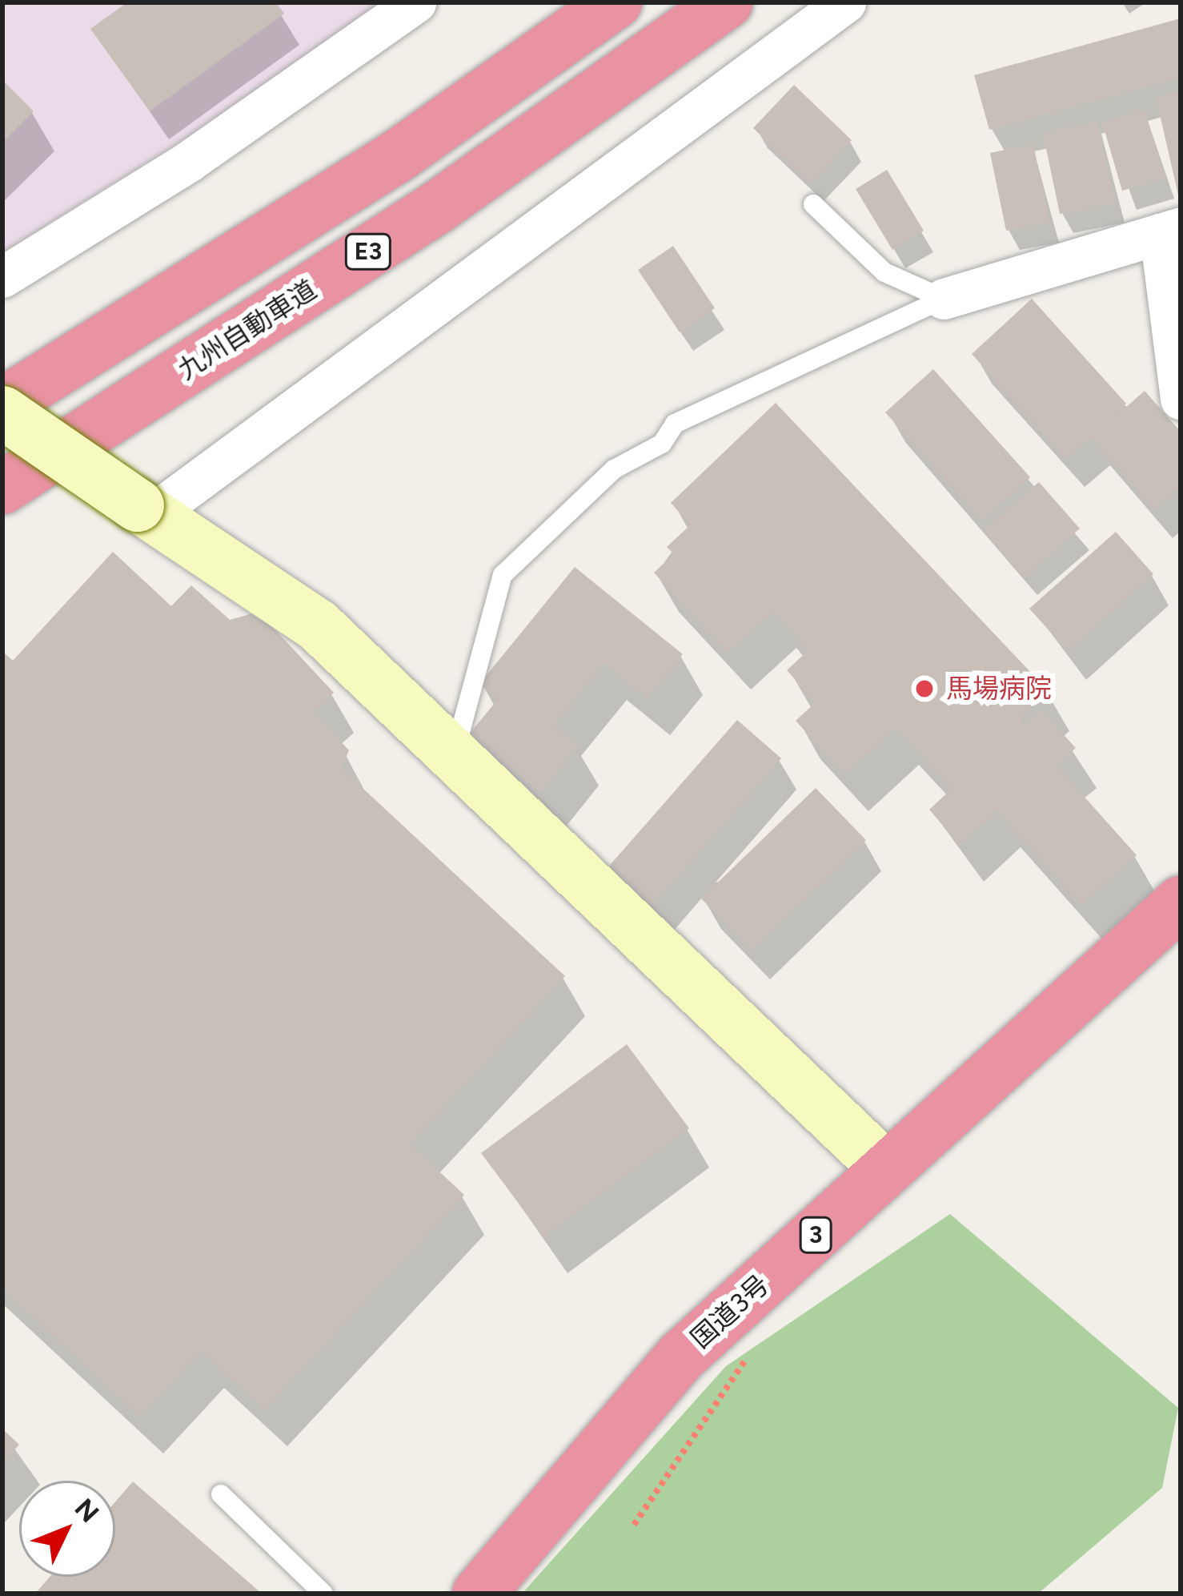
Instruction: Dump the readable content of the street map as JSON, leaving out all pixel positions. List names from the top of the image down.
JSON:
{
  "streets": {
    "highway": [
      "E3",
      "九州自動車道",
      "3",
      "国道3号"
    ]
  },
  "places": ["馬場病院"],
  "north": "top right"
}
